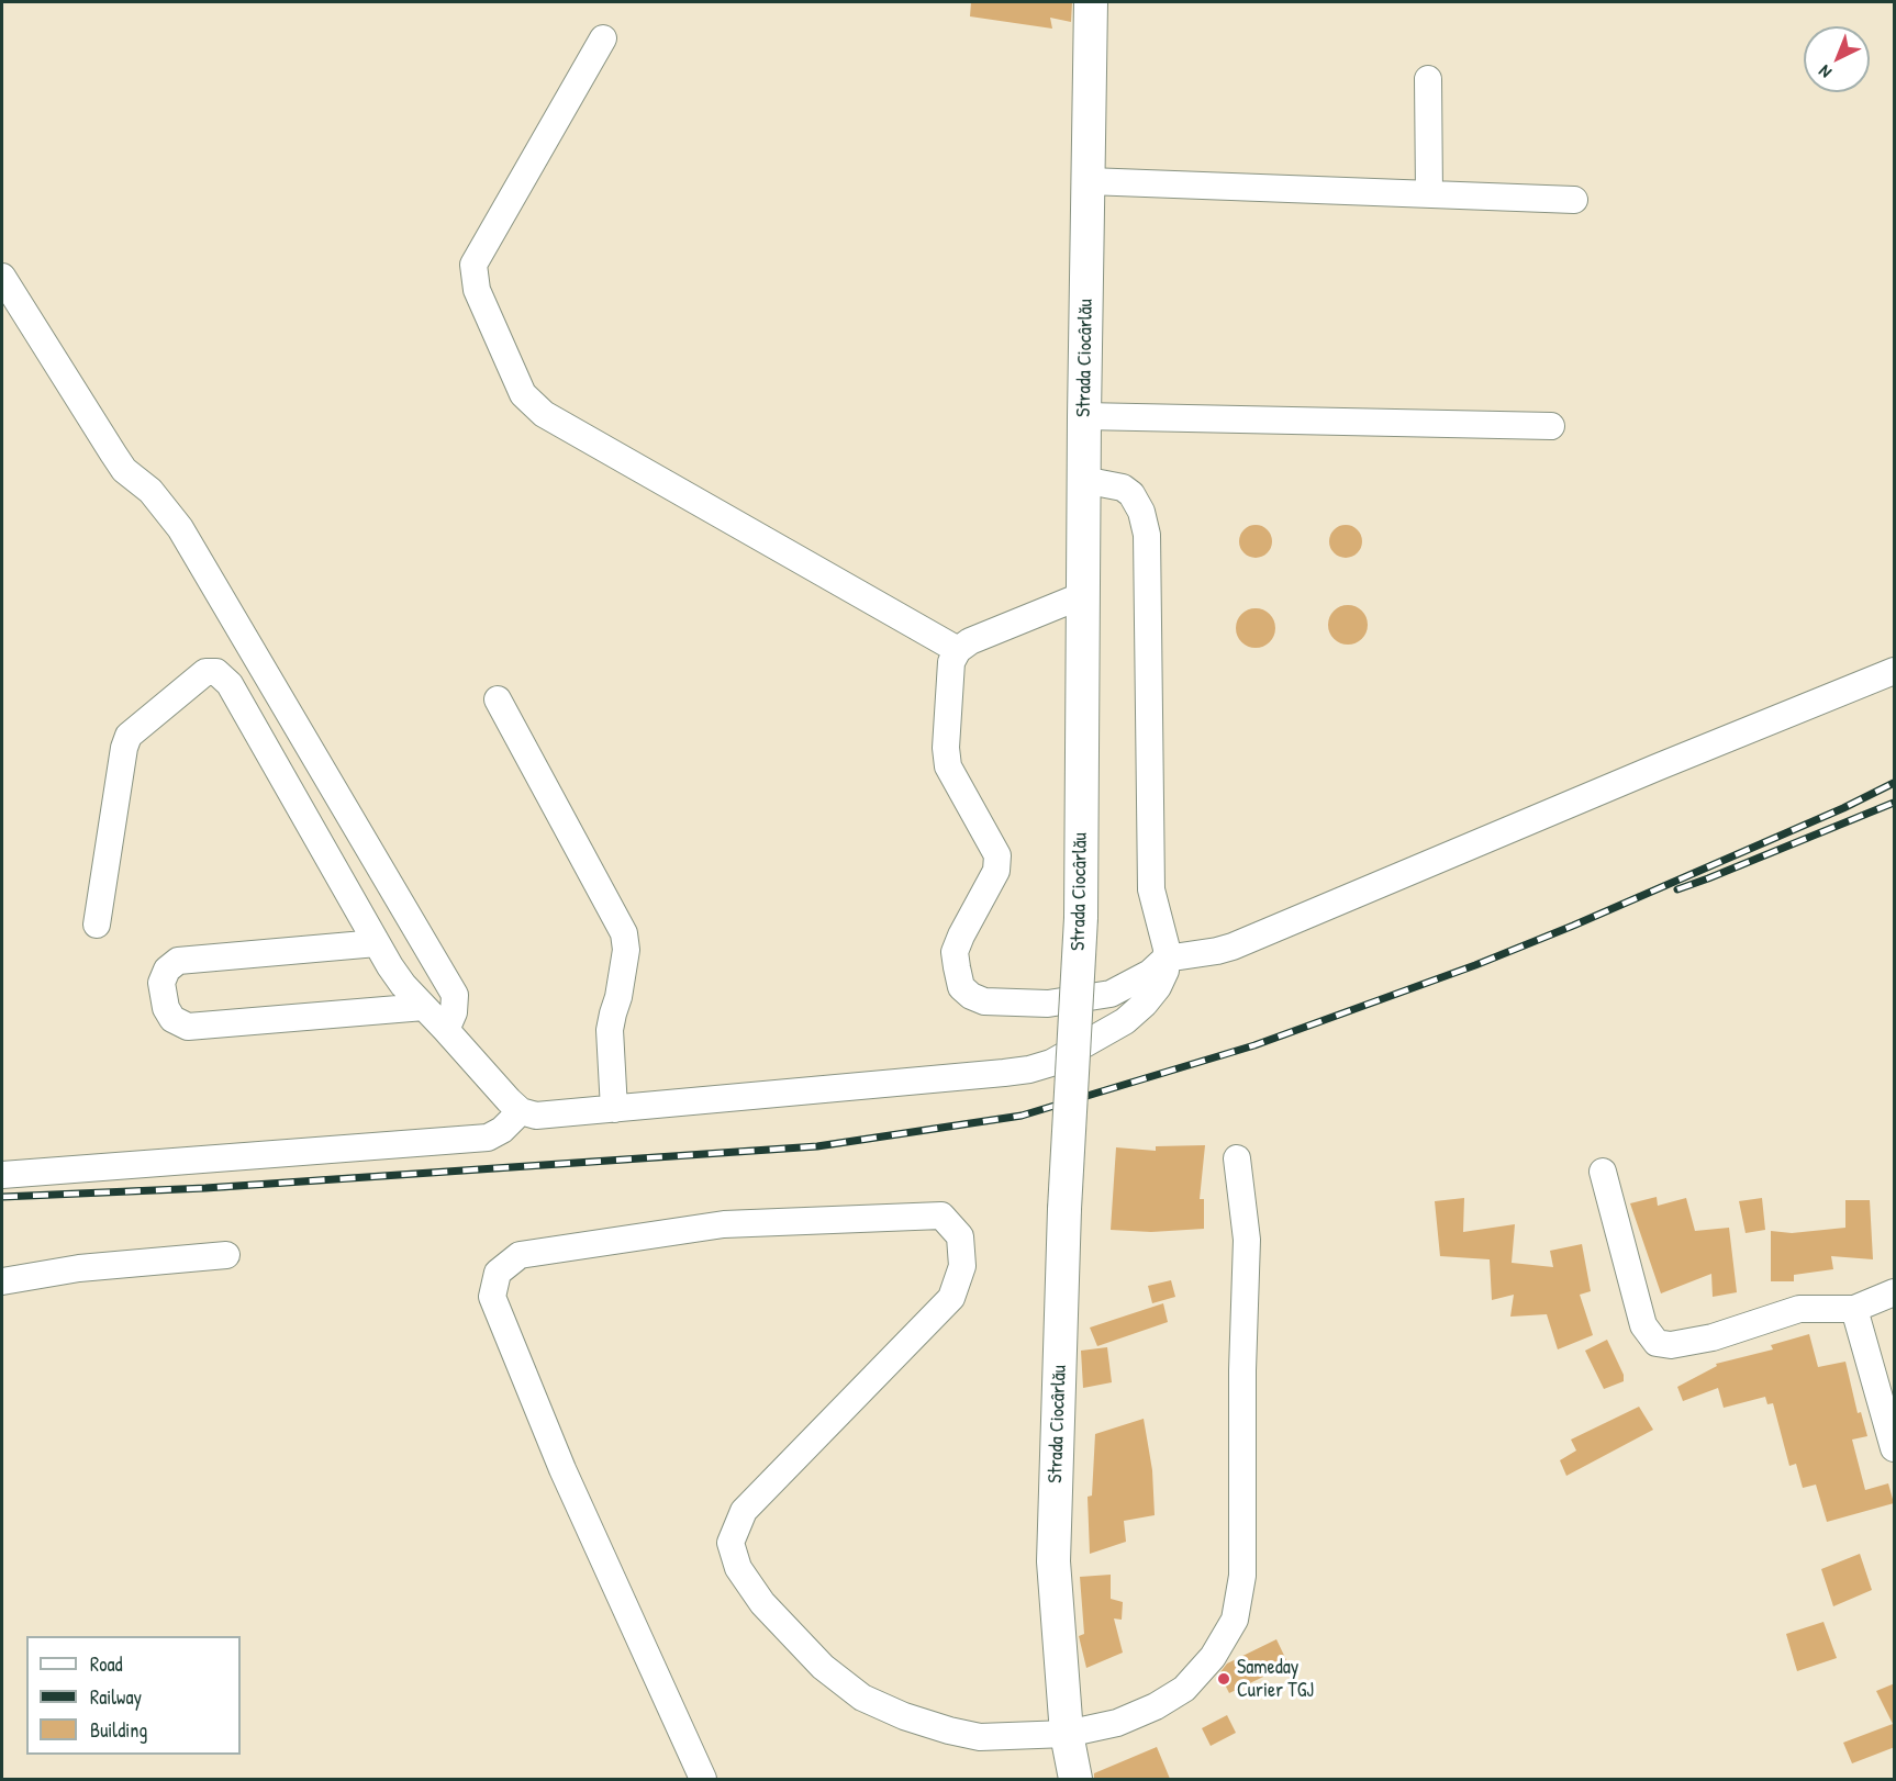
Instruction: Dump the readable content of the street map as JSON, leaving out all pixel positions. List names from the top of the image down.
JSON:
{
  "streets": {
    "main road": ["Strada Ciocârlău"]
  },
  "places": ["Sameday Curier TGJ"],
  "legend": ["Road", "Railway", "Building"],
  "north": "bottom left"
}
